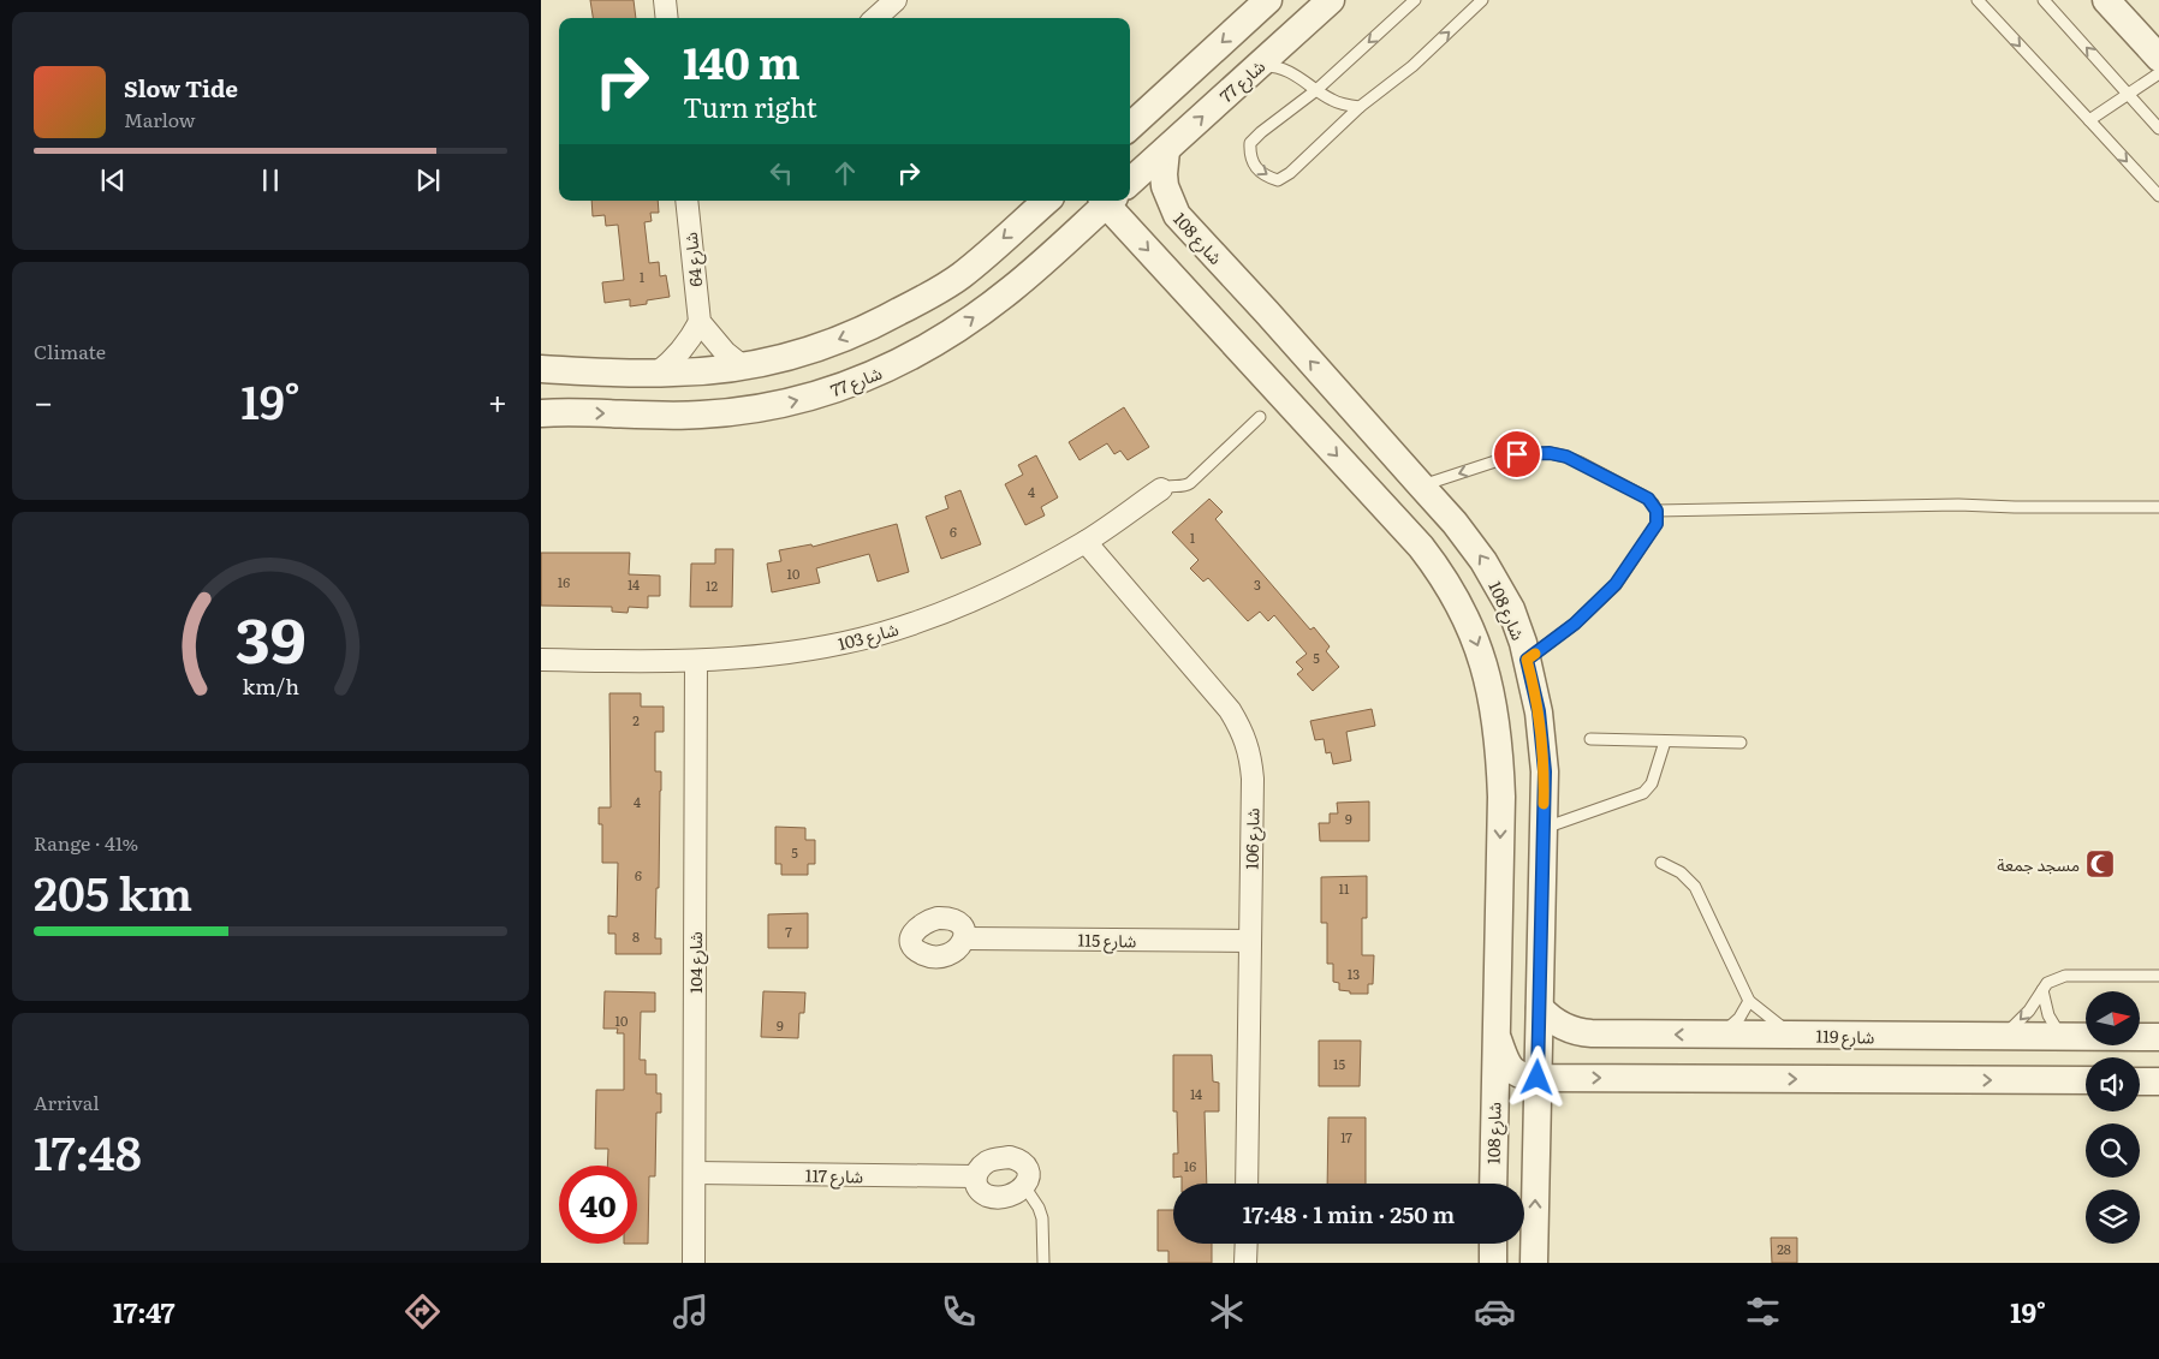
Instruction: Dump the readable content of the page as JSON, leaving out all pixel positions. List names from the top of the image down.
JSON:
{
  "streets": {
    "street": [
      "شارع 77",
      "شارع 108",
      "شارع 64",
      "شارع 103",
      "شارع 106",
      "شارع 115",
      "شارع 104",
      "شارع 119",
      "شارع 117"
    ]
  },
  "crossings": [
    ["شارع 77", "شارع 108"],
    ["شارع 108", "شارع 119"],
    ["شارع 103", "شارع 106"],
    ["شارع 103", "شارع 104"],
    ["شارع 106", "شارع 115"],
    ["شارع 104", "شارع 117"]
  ],
  "places": {
    "mosque": ["مسجد جمعة"]
  },
  "house_numbers": [
    "1",
    "4",
    "6",
    "1",
    "10",
    "16",
    "14",
    "3",
    "12",
    "5",
    "2",
    "4",
    "9",
    "5",
    "6",
    "11",
    "7",
    "8",
    "13",
    "10",
    "9",
    "15",
    "14",
    "17",
    "16",
    "28"
  ],
  "north": "right",
  "page": {
    "turn": ["140 m", "Turn right"],
    "song": ["Slow Tide", "Marlow"],
    "tile": [
      "Climate",
      ["Range · 41%", "205 km"],
      ["Arrival", "17:48"]
    ],
    "heat": ["−", "19°", "+"],
    "limit": "40",
    "trip": "17:48 · 1 min · 250 m",
    "tabs": ["17:47", "19°"],
    "gauge": ["39", "km/h"]
  }
}
